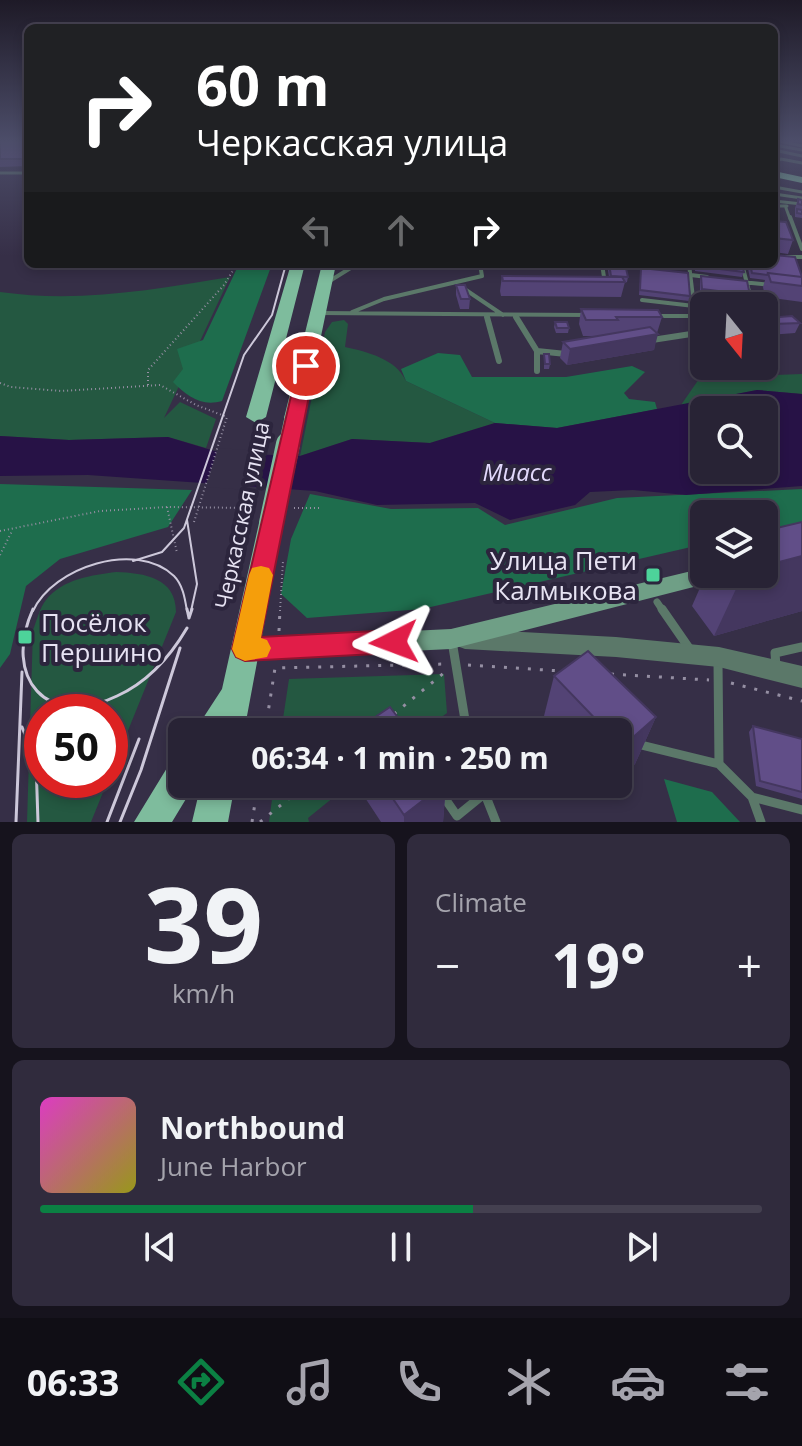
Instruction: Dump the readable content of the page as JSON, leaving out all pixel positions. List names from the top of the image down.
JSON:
{
  "streets": {
    "main road": ["Черкасская улица"]
  },
  "water": ["Миасс"],
  "places": {
    "transit": ["Улица Пети Калмыкова", "Посёлок Першино"]
  },
  "north": "bottom",
  "page": {
    "turn": ["60 m", "Черкасская улица"],
    "limit": "50",
    "trip": "06:34 · 1 min · 250 m",
    "tile": [
      ["39", "km/h"],
      "Climate"
    ],
    "heat": ["−", "19°", "+"],
    "song": ["Northbound", "June Harbor"],
    "tabs": "06:33"
  }
}
